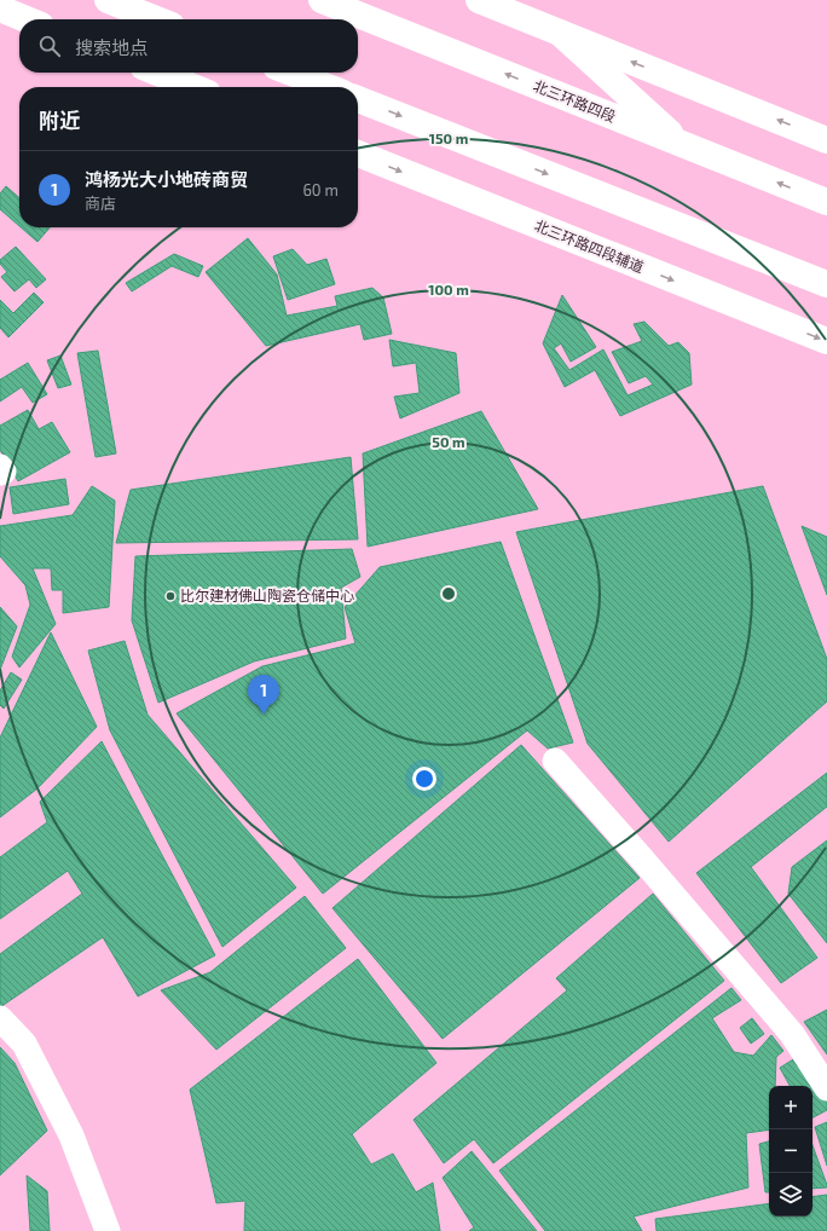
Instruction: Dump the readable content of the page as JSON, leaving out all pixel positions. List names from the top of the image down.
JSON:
{
  "streets": {
    "main road": ["北三环路四段", "北三环路四段辅道"]
  },
  "places": ["比尔建材佛山陶瓷仓储中心"],
  "page": {
    "search": "搜索地点",
    "heading": "附近",
    "list": [
      {
        "mark": "1",
        "name": "鸿杨光大小地砖商贸",
        "note": "商店",
        "value": "60 m"
      }
    ],
    "pins": "1",
    "map_buttons": ["+", "−"]
  },
  "rings": ["150 m", "100 m", "50 m"]
}
